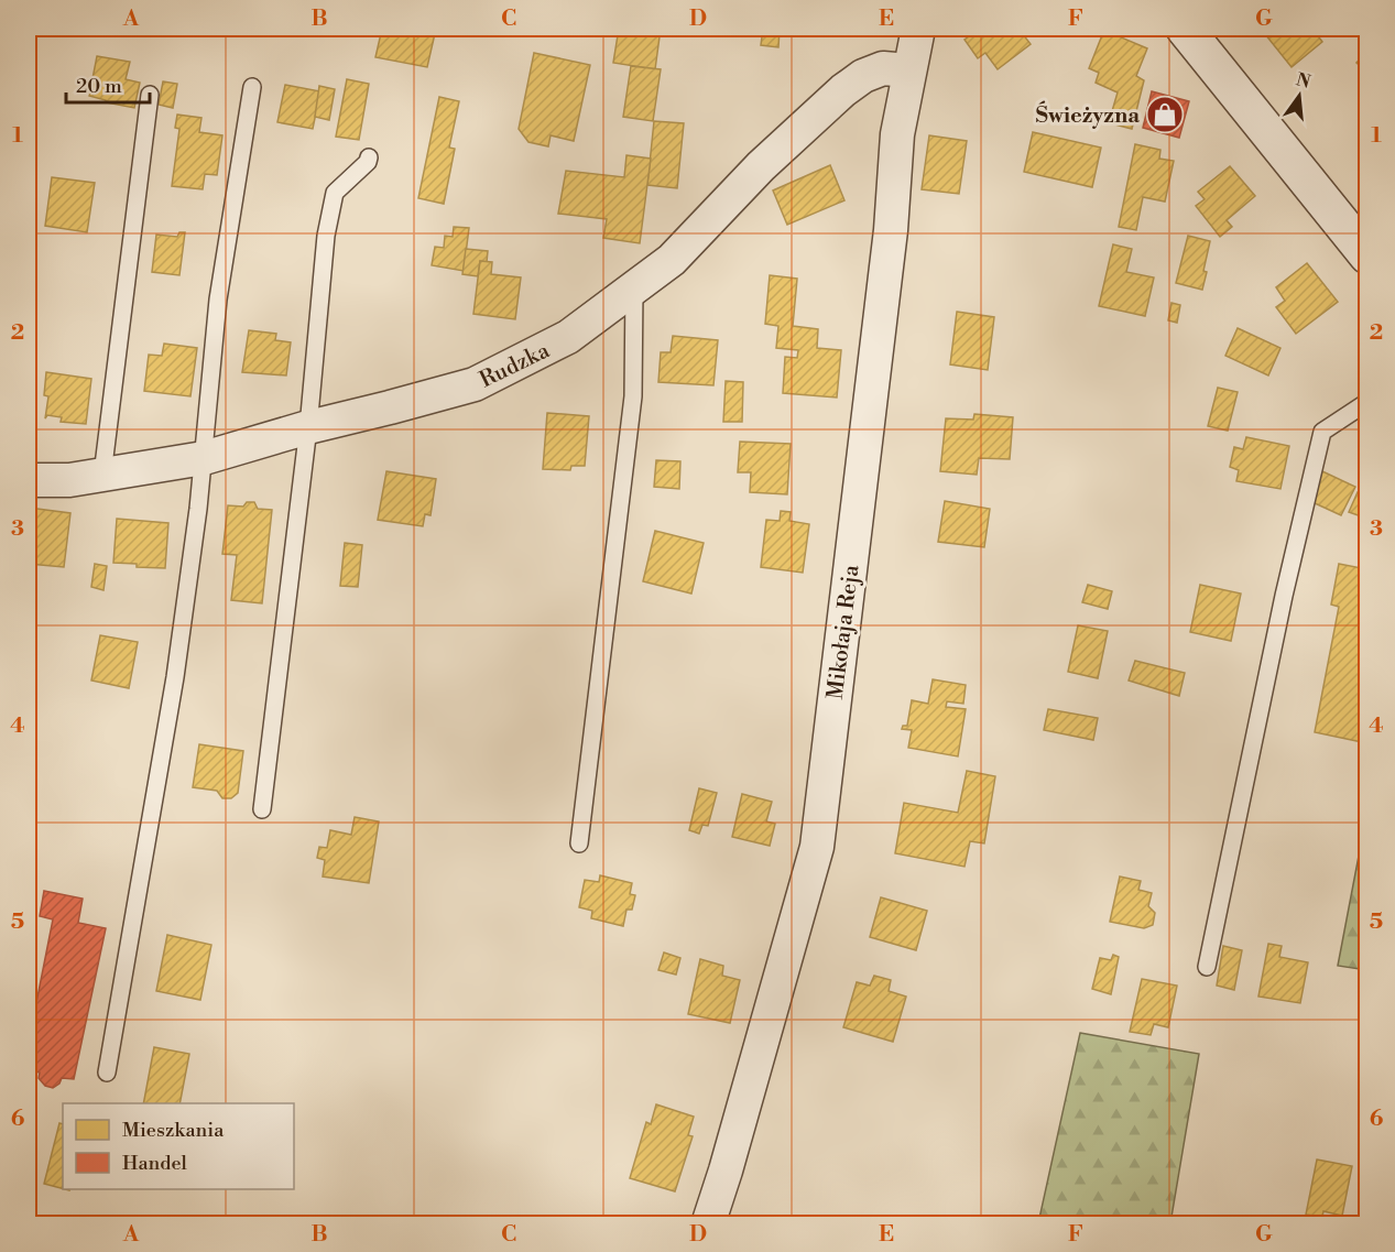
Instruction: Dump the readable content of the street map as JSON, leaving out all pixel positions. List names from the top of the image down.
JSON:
{
  "streets": {
    "street": ["Rudzka", "Mikołaja Reja"]
  },
  "crossings": [
    ["Rudzka", "Mikołaja Reja"]
  ],
  "places": {
    "shop": ["Świeżyzna"]
  },
  "legend": ["Mieszkania", "Handel"],
  "scale_bar": "20 m",
  "north": "top",
  "grid": {
    "columns": [
      "A",
      "B",
      "C",
      "D",
      "E",
      "F",
      "G"
    ],
    "rows": [
      "1",
      "2",
      "3",
      "4",
      "5",
      "6"
    ]
  }
}
